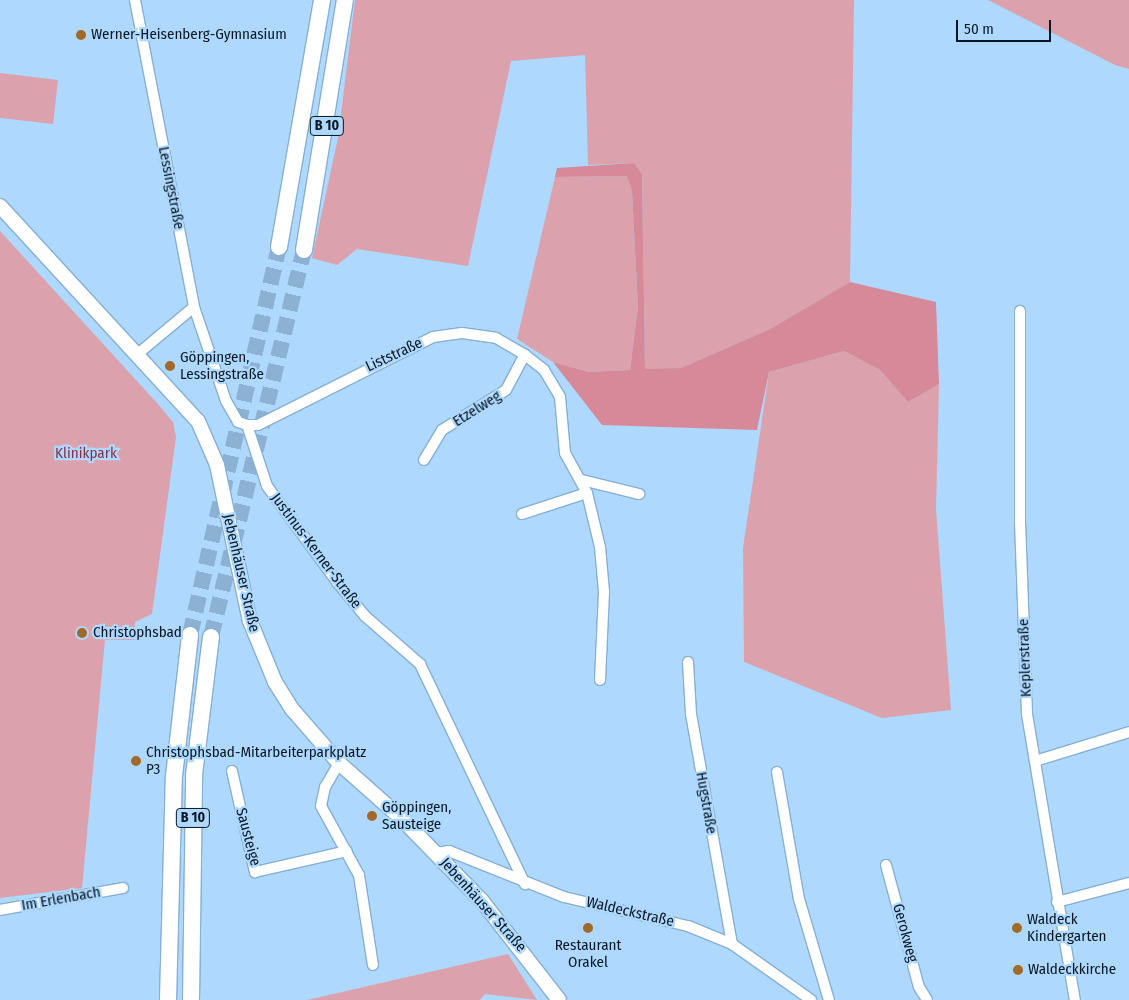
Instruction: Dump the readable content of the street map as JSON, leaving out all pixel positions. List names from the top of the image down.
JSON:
{
  "streets": {
    "highway": ["B 10"],
    "main road": ["Jebenhäuser Straße"],
    "street": [
      "Lessingstraße",
      "Liststraße",
      "Etzelweg",
      "Justinus-Kerner-Straße",
      "Keplerstraße",
      "Hugstraße",
      "Sausteige",
      "Im Erlenbach",
      "Waldeckstraße",
      "Gerokweg"
    ]
  },
  "crossings": [
    ["Lessingstraße", "Justinus-Kerner-Straße"],
    ["Liststraße", "Etzelweg"],
    ["Liststraße", "Justinus-Kerner-Straße"],
    ["Justinus-Kerner-Straße", "Waldeckstraße"],
    ["Jebenhäuser Straße", "Waldeckstraße"],
    ["Hugstraße", "Waldeckstraße"]
  ],
  "parks": ["Klinikpark"],
  "places": [
    "Werner-Heisenberg-Gymnasium",
    "Göppingen, Lessingstraße",
    "Christophsbad",
    "Christophsbad-Mitarbeiterparkplatz P3",
    "Göppingen, Sausteige",
    "Restaurant Orakel",
    "Waldeck Kindergarten",
    "Waldeckkirche"
  ],
  "scale_bar": "50 m"
}
